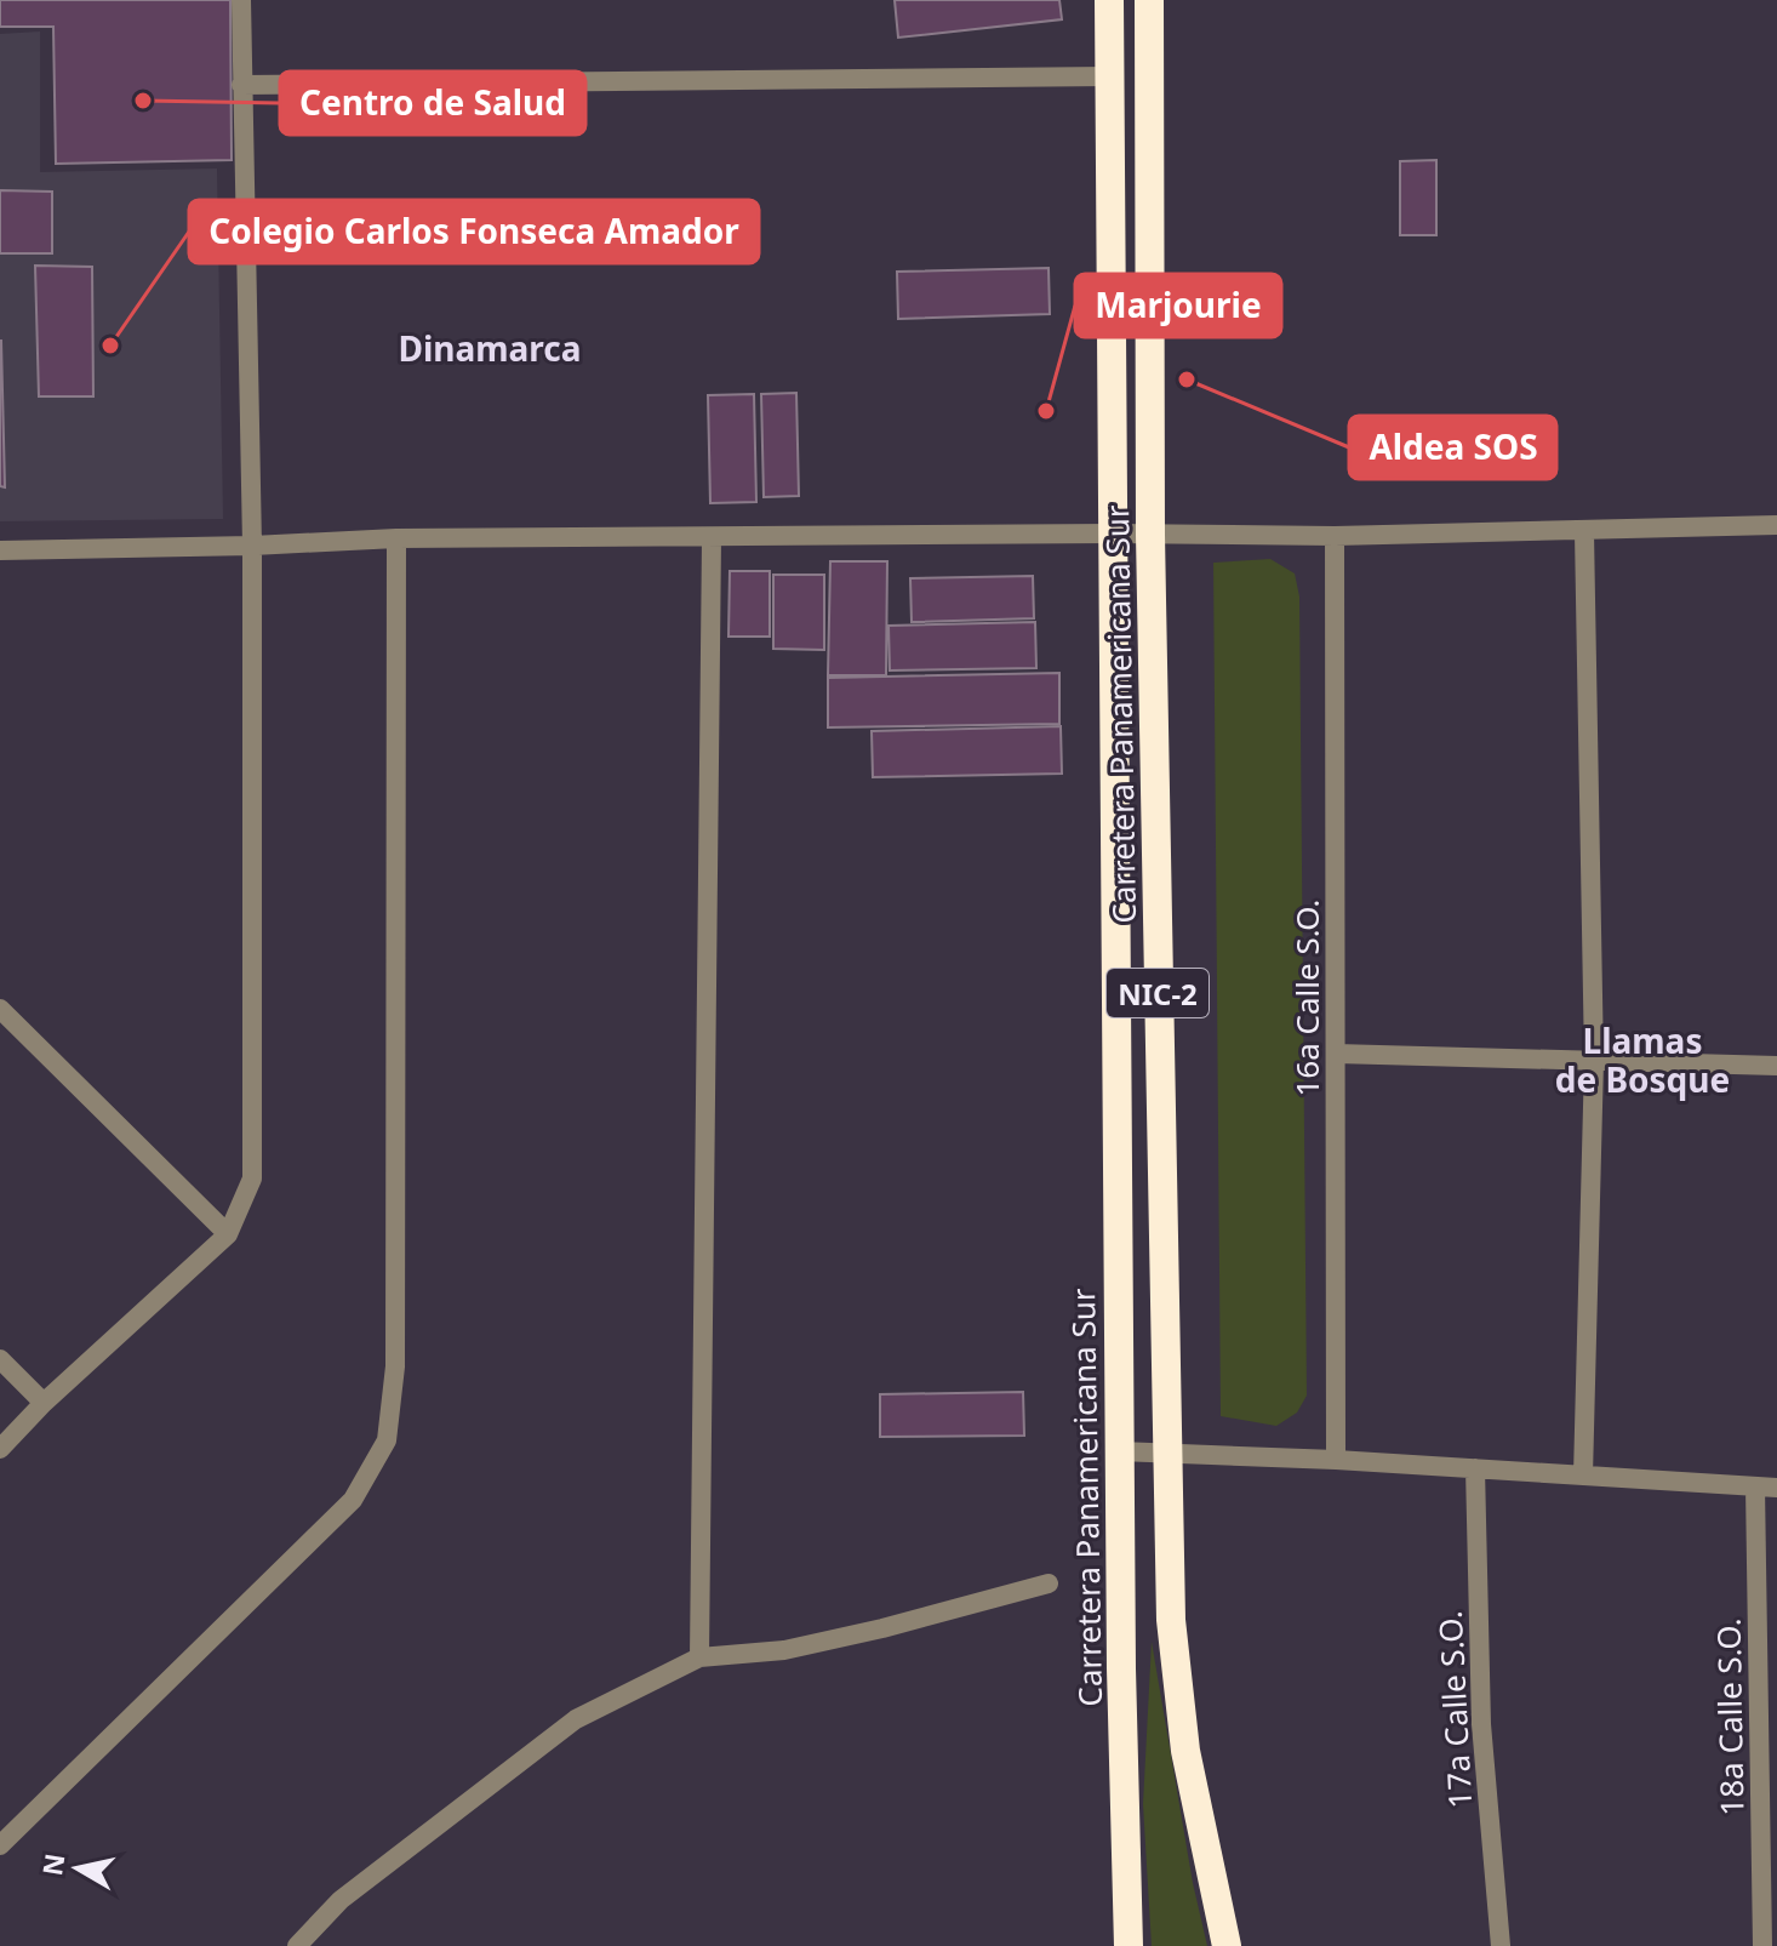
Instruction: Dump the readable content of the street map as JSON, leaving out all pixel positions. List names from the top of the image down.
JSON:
{
  "streets": {
    "highway": ["Carretera Panamericana Sur", "NIC-2"],
    "street": ["16a Calle S.O.", "17a Calle S.O.", "18a Calle S.O."]
  },
  "districts": ["Dinamarca", "Llamas de Bosque"],
  "places": [
    "Centro de Salud",
    "Colegio Carlos Fonseca Amador",
    "Aldea SOS",
    "Marjourie"
  ],
  "north": "left"
}
